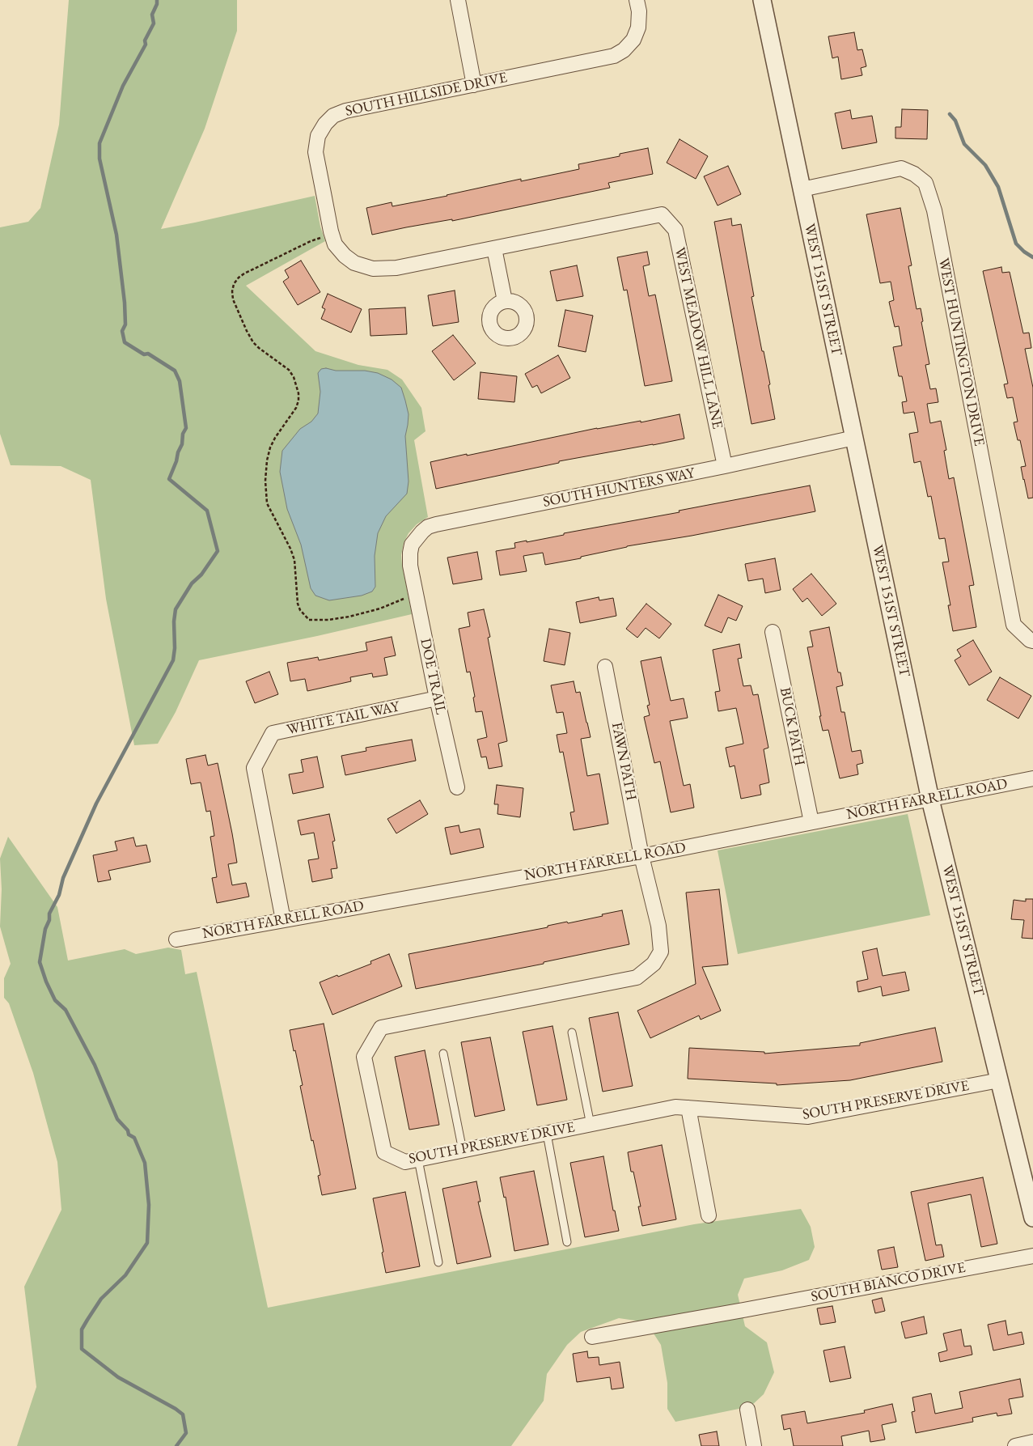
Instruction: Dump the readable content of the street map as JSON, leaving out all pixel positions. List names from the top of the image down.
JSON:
{
  "streets": {
    "street": [
      "SOUTH HILLSIDE DRIVE",
      "WEST 151ST STREET",
      "WEST MEADOW HILL LANE",
      "WEST HUNTINGTON DRIVE",
      "SOUTH HUNTERS WAY",
      "DOE TRAIL",
      "WHITE TAIL WAY",
      "BUCK PATH",
      "FAWN PATH",
      "NORTH FARRELL ROAD",
      "SOUTH PRESERVE DRIVE",
      "SOUTH BIANCO DRIVE"
    ]
  },
  "crossings": [
    ["SOUTH HILLSIDE DRIVE", "WEST MEADOW HILL LANE"],
    ["WEST 151ST STREET", "WEST HUNTINGTON DRIVE"],
    ["WEST 151ST STREET", "SOUTH HUNTERS WAY"],
    ["WEST 151ST STREET", "NORTH FARRELL ROAD"],
    ["WEST 151ST STREET", "SOUTH PRESERVE DRIVE"],
    ["WEST MEADOW HILL LANE", "SOUTH HUNTERS WAY"],
    ["SOUTH HUNTERS WAY", "DOE TRAIL"],
    ["DOE TRAIL", "WHITE TAIL WAY"],
    ["WHITE TAIL WAY", "NORTH FARRELL ROAD"],
    ["BUCK PATH", "NORTH FARRELL ROAD"],
    ["FAWN PATH", "NORTH FARRELL ROAD"],
    ["FAWN PATH", "SOUTH PRESERVE DRIVE"],
    ["NORTH FARRELL ROAD", "SOUTH PRESERVE DRIVE"]
  ]
}
